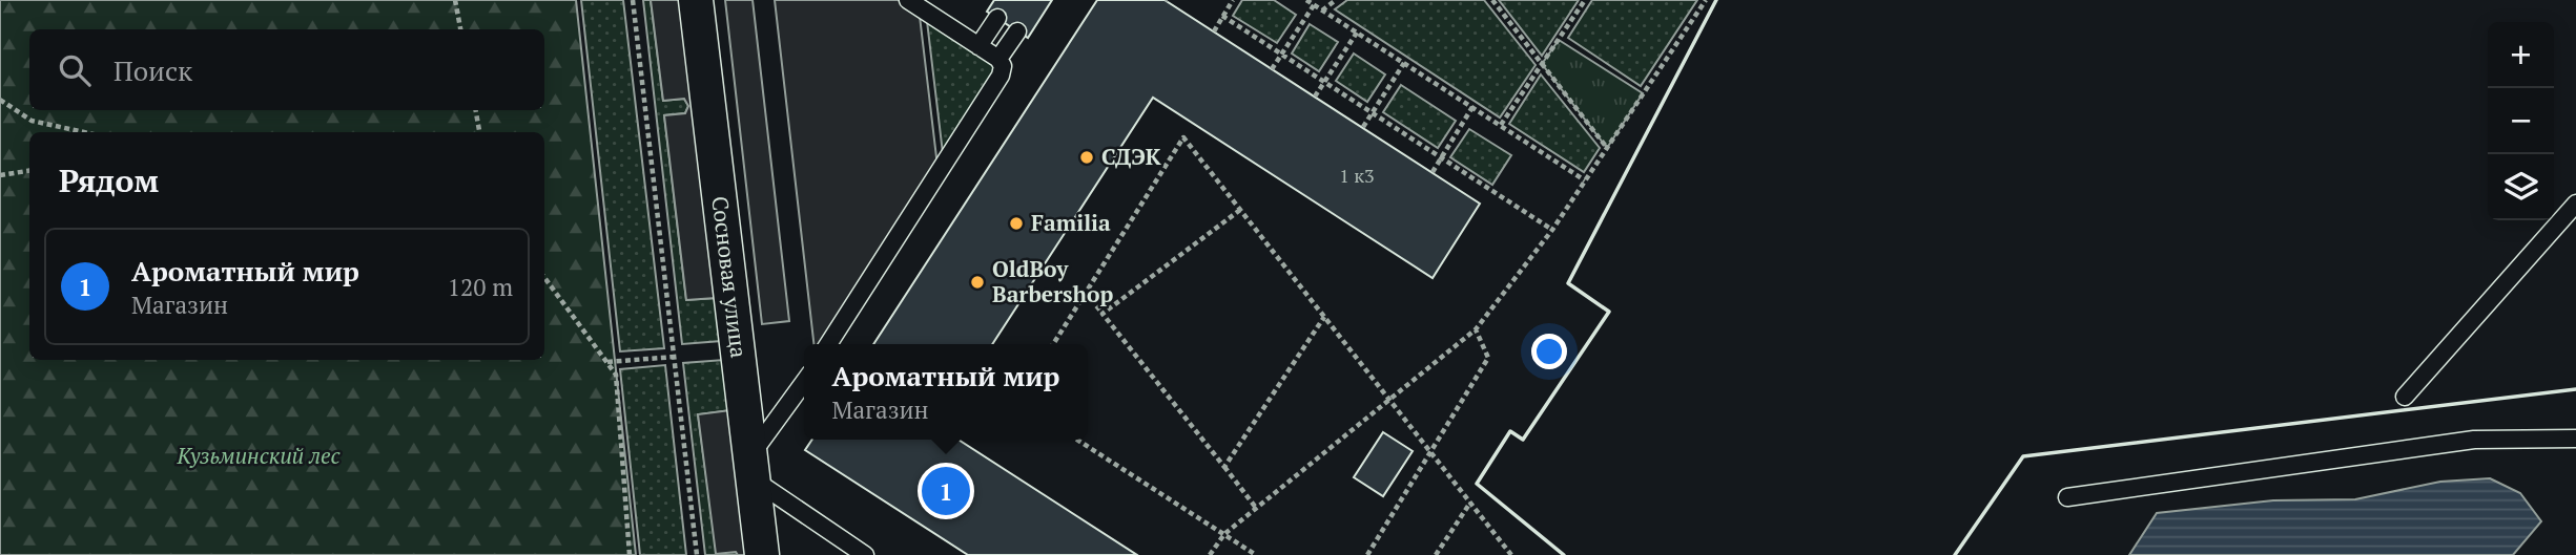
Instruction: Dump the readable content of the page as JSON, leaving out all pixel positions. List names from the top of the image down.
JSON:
{
  "streets": {
    "street": ["Сосновая улица"]
  },
  "parks": ["Кузьминский лес"],
  "places": ["СДЭК", "Familia", "OldBoy Barbershop"],
  "house_numbers": ["1 к3"],
  "page": {
    "map_buttons": ["+", "−"],
    "search": "Поиск",
    "heading": "Рядом",
    "list": [
      {
        "mark": "1",
        "name": "Ароматный мир",
        "note": "Магазин",
        "value": "120 m"
      }
    ],
    "popup": ["Ароматный мир", "Магазин"],
    "pins": "1"
  }
}
